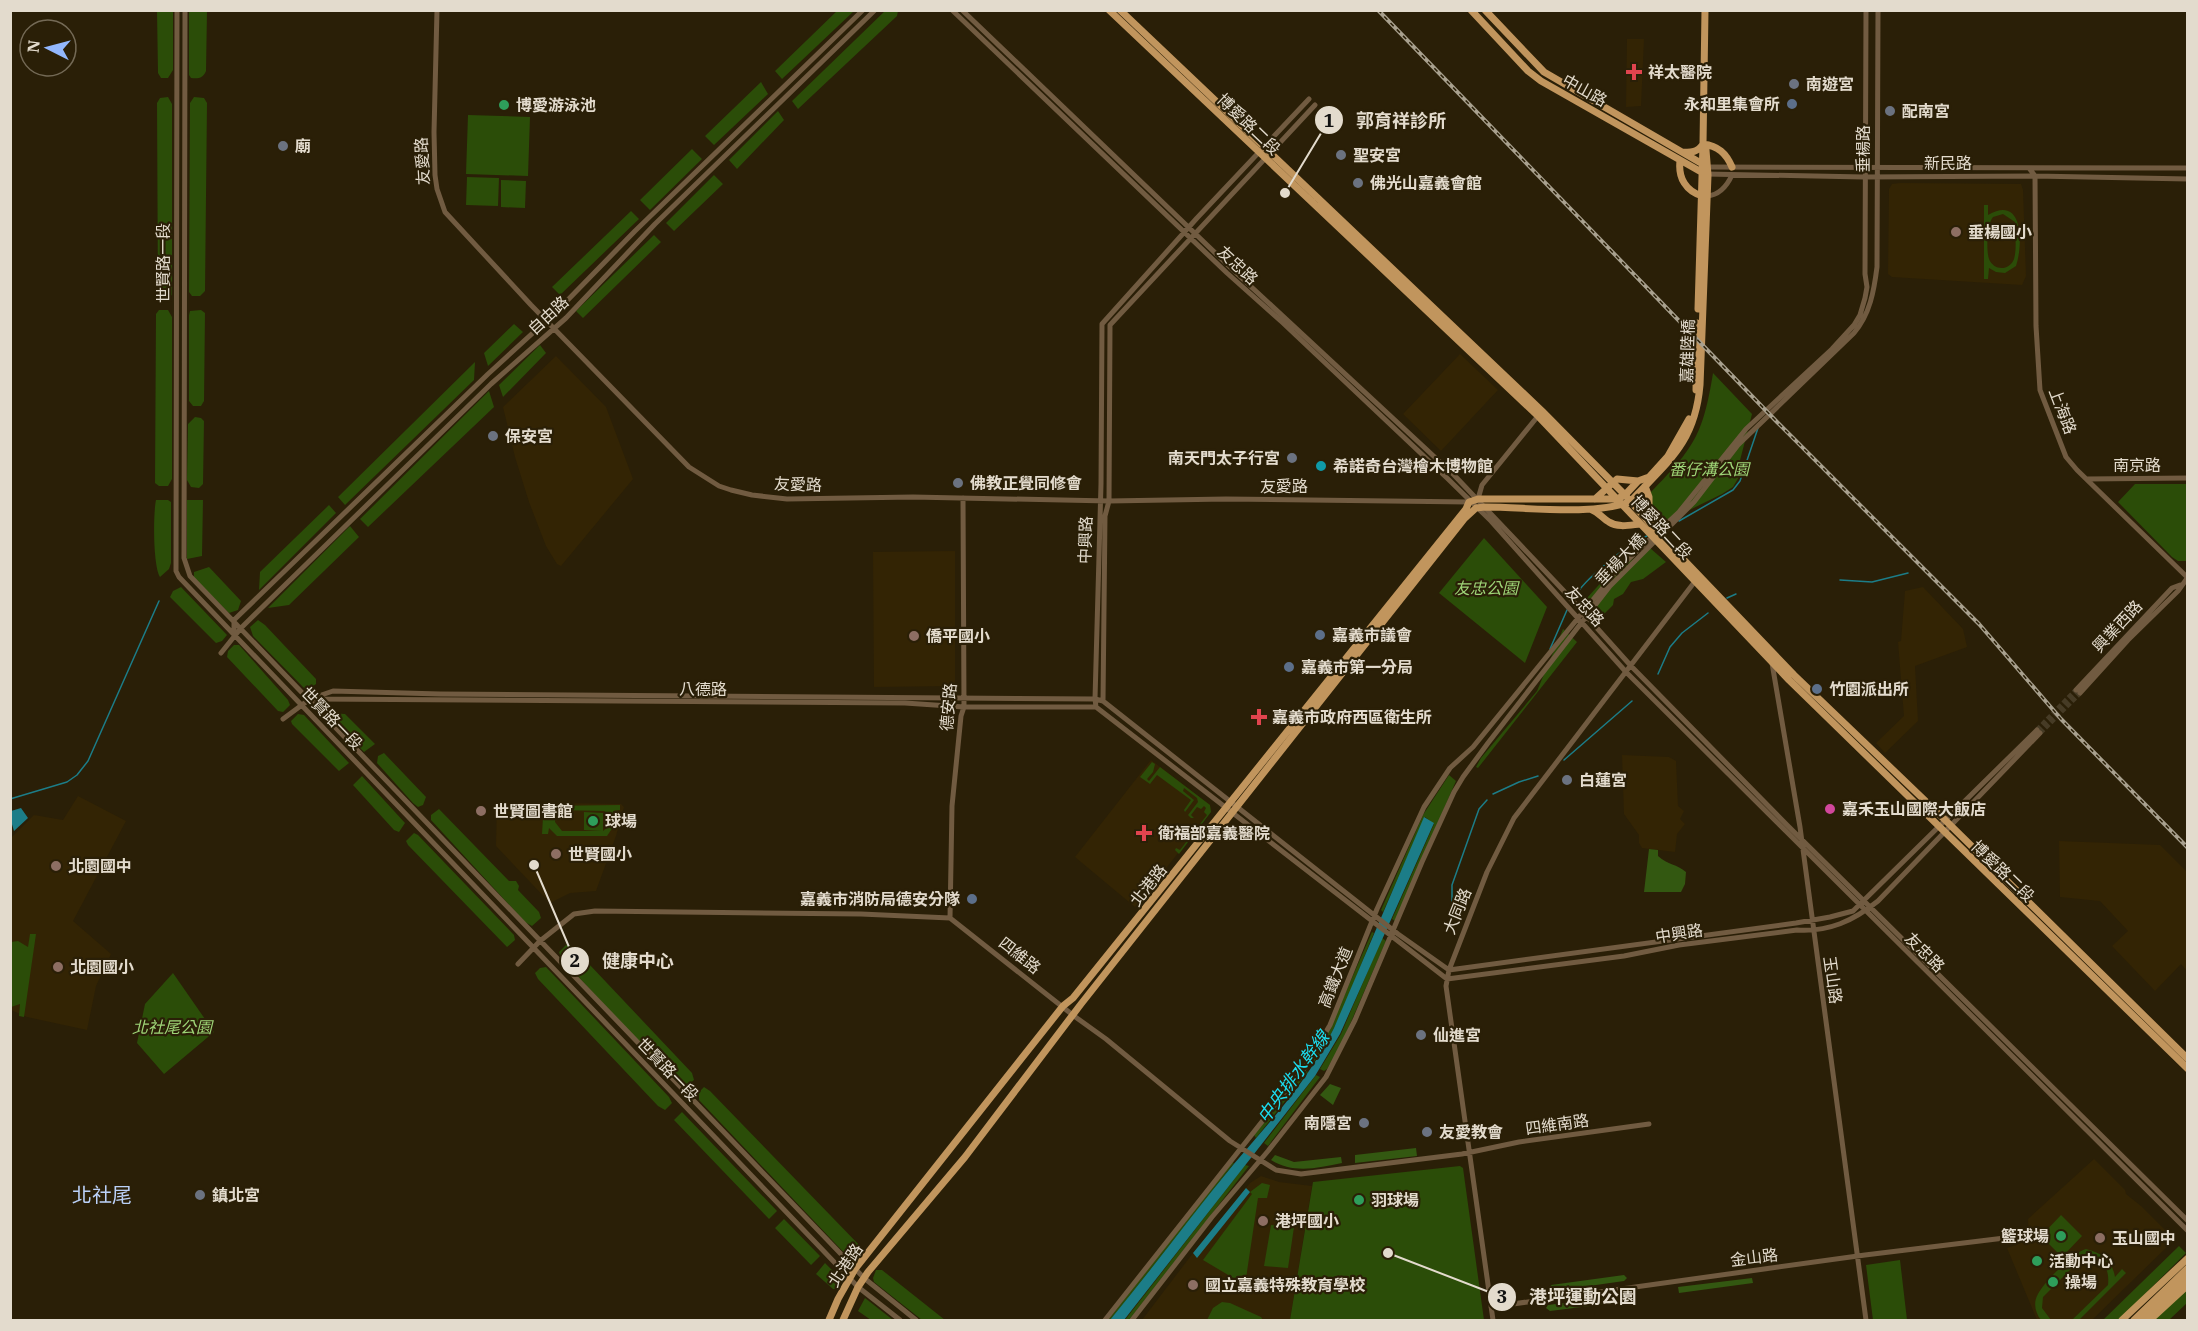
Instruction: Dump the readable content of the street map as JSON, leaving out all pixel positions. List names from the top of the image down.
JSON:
{
  "streets": {
    "main road": [
      "中山路",
      "博愛路二段",
      "嘉雄陸橋",
      "北港路"
    ],
    "street": [
      "垂楊路",
      "友愛路",
      "新民路",
      "世賢路一段",
      "友忠路",
      "自由路",
      "上海路",
      "南京路",
      "中興路",
      "垂楊大橋",
      "興業西路",
      "八德路",
      "德安路",
      "大同路",
      "四維路",
      "高鐵大道",
      "玉山路",
      "四維南路",
      "金山路"
    ]
  },
  "crossings": [
    ["中山路", "新民路"],
    ["中山路", "嘉雄陸橋"],
    ["博愛路二段", "嘉雄陸橋"],
    ["博愛路二段", "中興路"],
    ["博愛路二段", "大同路"],
    ["博愛路二段", "玉山路"],
    ["垂楊路", "新民路"],
    ["垂楊路", "垂楊大橋"],
    ["友愛路", "友忠路"],
    ["友愛路", "自由路"],
    ["友愛路", "中興路"],
    ["友愛路", "德安路"],
    ["友愛路", "北港路"],
    ["新民路", "嘉雄陸橋"],
    ["新民路", "上海路"],
    ["世賢路一段", "自由路"],
    ["世賢路一段", "八德路"],
    ["世賢路一段", "北港路"],
    ["友忠路", "中興路"],
    ["友忠路", "北港路"],
    ["友忠路", "大同路"],
    ["友忠路", "玉山路"],
    ["上海路", "南京路"],
    ["上海路", "興業西路"],
    ["中興路", "八德路"],
    ["中興路", "大同路"],
    ["中興路", "玉山路"],
    ["垂楊大橋", "高鐵大道"],
    ["八德路", "德安路"],
    ["德安路", "四維路"],
    ["北港路", "四維路"],
    ["大同路", "四維路"],
    ["大同路", "四維南路"],
    ["大同路", "金山路"],
    ["四維路", "高鐵大道"],
    ["四維路", "四維南路"],
    ["玉山路", "金山路"]
  ],
  "districts": ["北社尾"],
  "water": ["中央排水幹線"],
  "parks": ["番仔溝公園", "友忠公園", "北社尾公園"],
  "places": {
    "health": ["祥太醫院", "嘉義市政府西區衛生所", "衛福部嘉義醫院"],
    "other": [
      "南遊宮",
      "永和里集會所",
      "博愛游泳池",
      "配南宮",
      "廟",
      "聖安宮",
      "佛光山嘉義會館",
      "郭育祥診所",
      "垂楊國小",
      "保安宮",
      "南天門太子行宮",
      "希諾奇台灣檜木博物館",
      "佛教正覺同修會",
      "嘉義市議會",
      "僑平國小",
      "嘉義市第一分局",
      "竹園派出所",
      "白蓮宮",
      "嘉禾玉山國際大飯店",
      "世賢圖書館",
      "球場",
      "世賢國小",
      "健康中心",
      "北園國中",
      "嘉義市消防局德安分隊",
      "北園國小",
      "仙進宮",
      "南隱宮",
      "友愛教會",
      "鎮北宮",
      "羽球場",
      "港坪國小",
      "籃球場",
      "玉山國中",
      "港坪運動公園",
      "活動中心",
      "操場",
      "國立嘉義特殊教育學校"
    ]
  },
  "north": "left"
}
